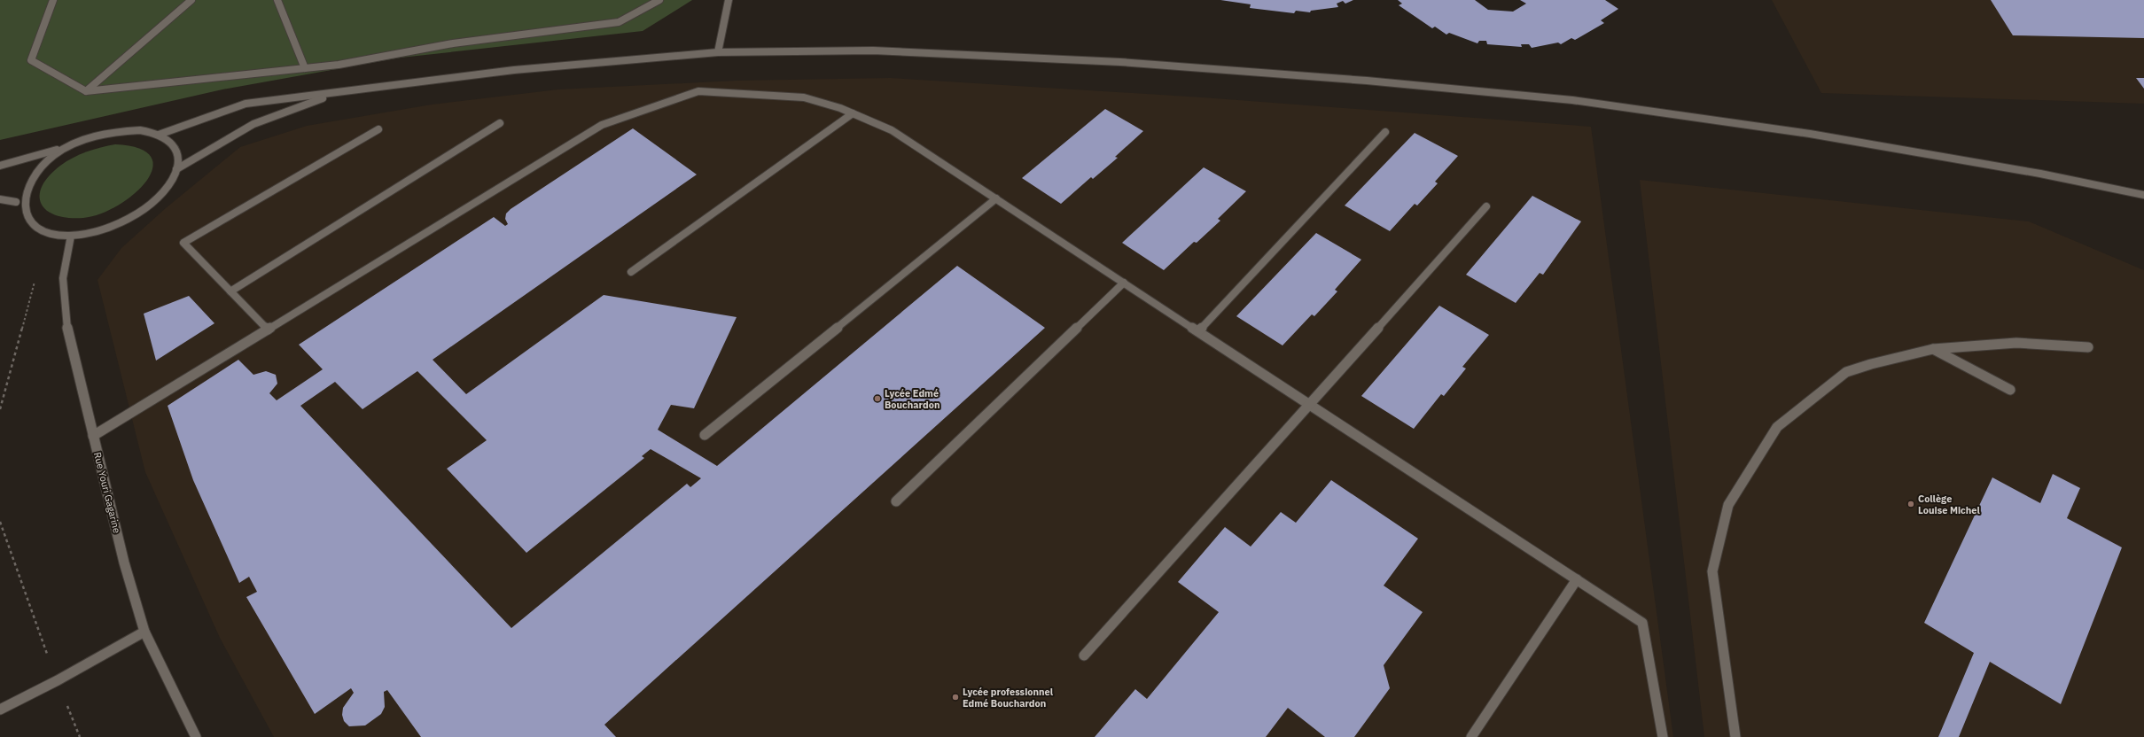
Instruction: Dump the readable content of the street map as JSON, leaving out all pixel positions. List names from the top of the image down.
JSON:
{
  "streets": {
    "street": ["Rue Youri Gagarine"]
  },
  "places": ["Lycée Edmé Bouchardon", "Collège Louise Michel", "Lycée professionnel Edmé Bouchardon"]
}
